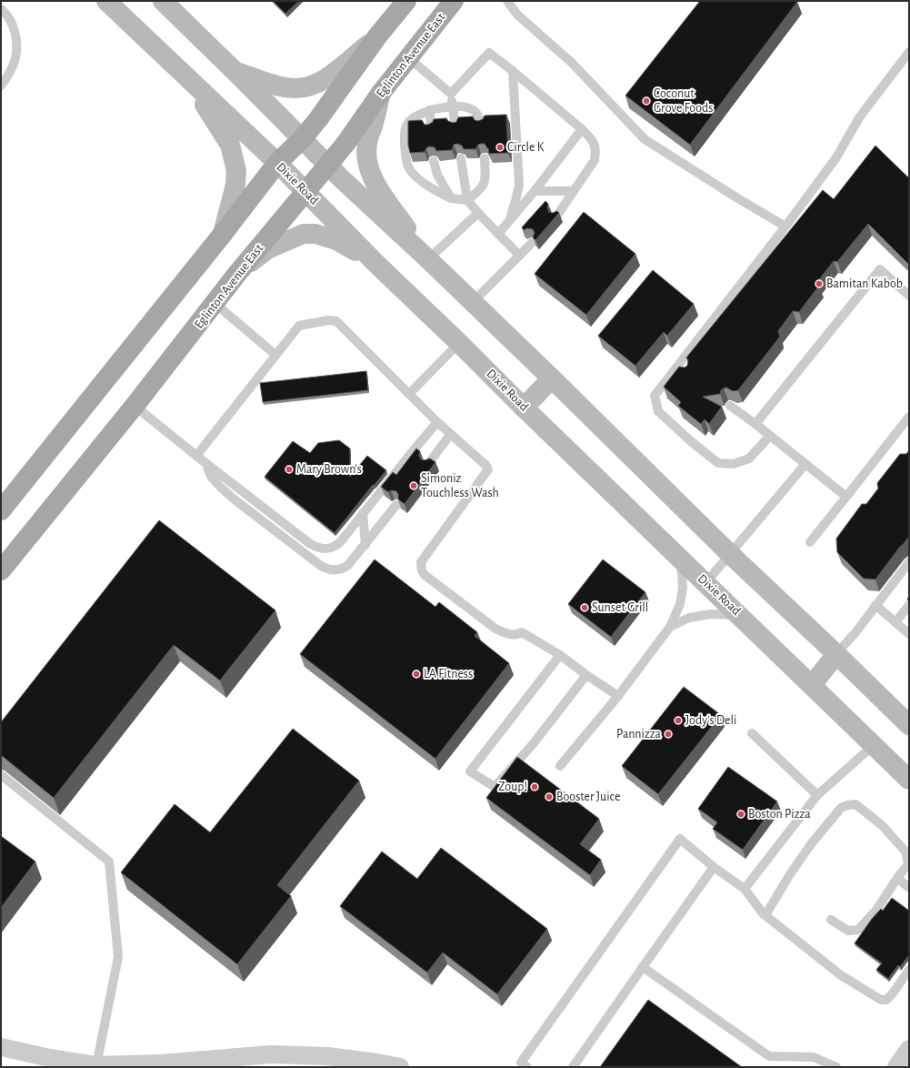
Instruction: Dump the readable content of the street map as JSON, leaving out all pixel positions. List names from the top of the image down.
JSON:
{
  "streets": {
    "main road": ["Eglinton Avenue East", "Dixie Road"]
  },
  "crossings": [
    ["Eglinton Avenue East", "Dixie Road"]
  ],
  "places": [
    "Coconut Grove Foods",
    "Circle K",
    "Bamitan Kabob",
    "Mary Brown's",
    "Simoniz Touchless Wash",
    "Sunset Grill",
    "LA Fitness",
    "Jody's Deli",
    "Pannizza",
    "Zoup!",
    "Booster Juice",
    "Boston Pizza"
  ]
}
